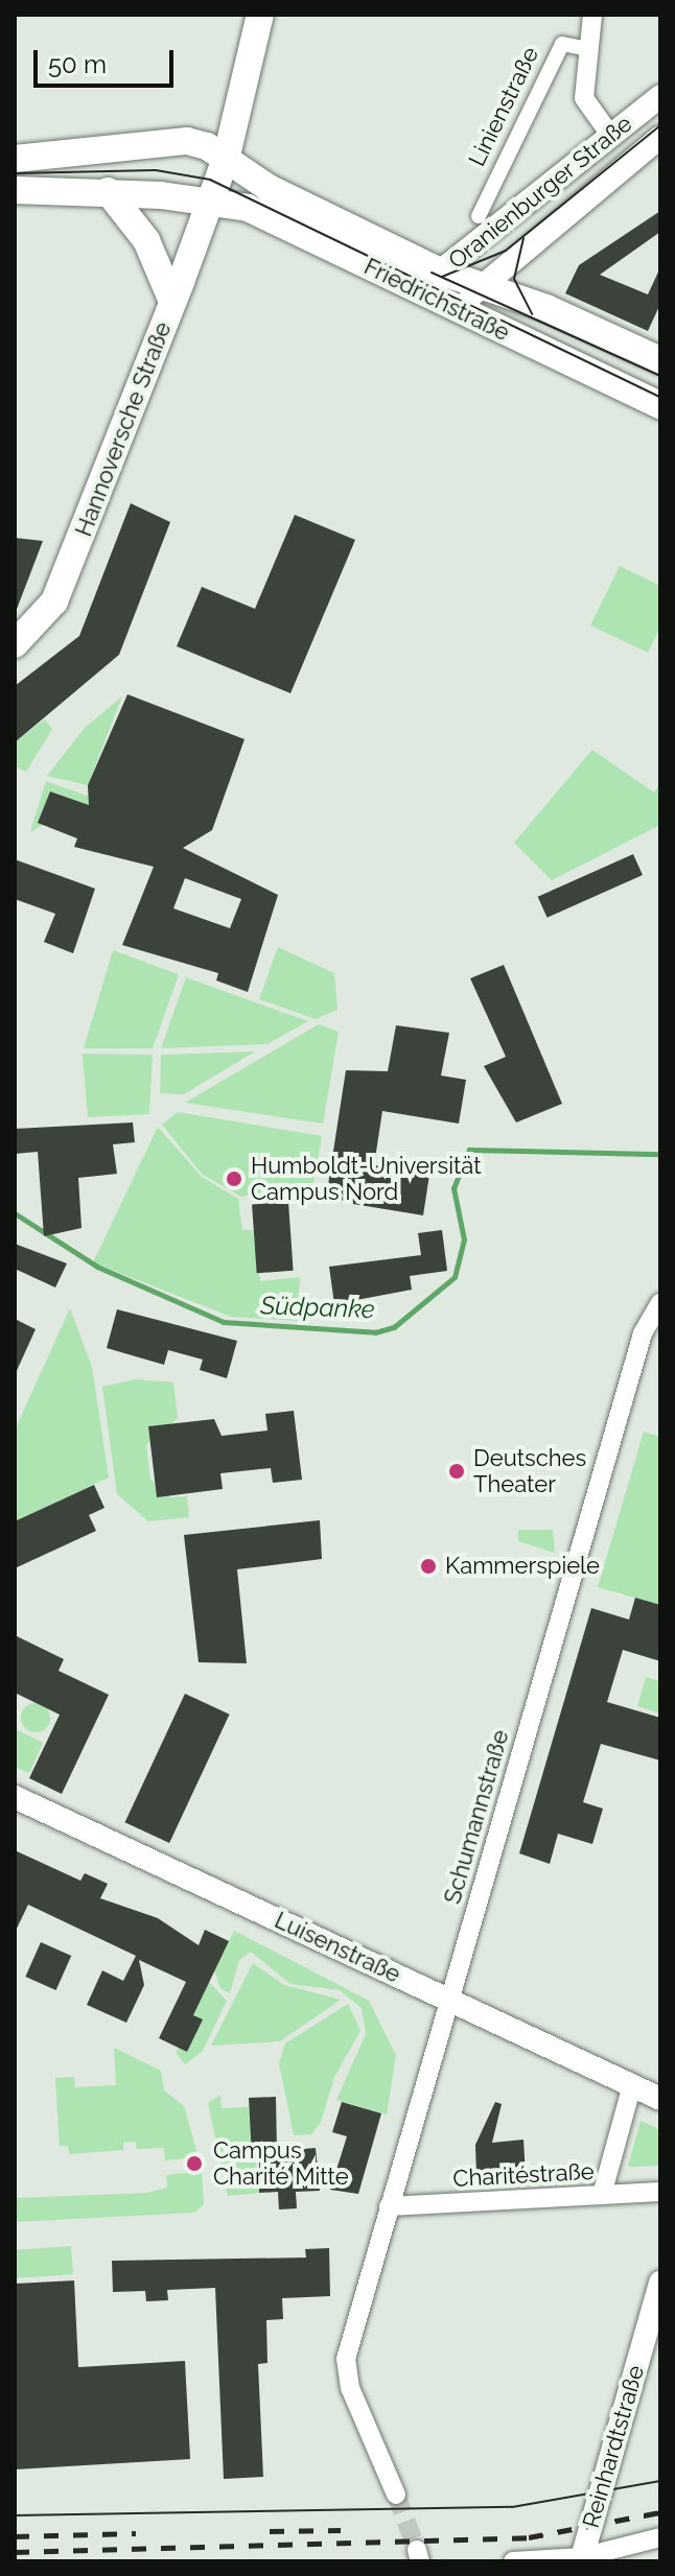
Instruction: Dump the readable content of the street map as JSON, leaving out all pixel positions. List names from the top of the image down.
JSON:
{
  "streets": {
    "main road": ["Friedrichstraße", "Hannoversche Straße"],
    "street": [
      "Linienstraße",
      "Oranienburger Straße",
      "Schumannstraße",
      "Luisenstraße",
      "Charitéstraße",
      "Reinhardtstraße"
    ]
  },
  "crossings": [
    ["Oranienburger Straße", "Friedrichstraße"],
    ["Friedrichstraße", "Hannoversche Straße"],
    ["Schumannstraße", "Luisenstraße"],
    ["Schumannstraße", "Charitéstraße"]
  ],
  "water": ["Südpanke"],
  "places": [
    "Humboldt-Universität Campus Nord",
    "Deutsches Theater",
    "Kammerspiele",
    "Campus Charité Mitte"
  ],
  "scale_bar": "50 m"
}
